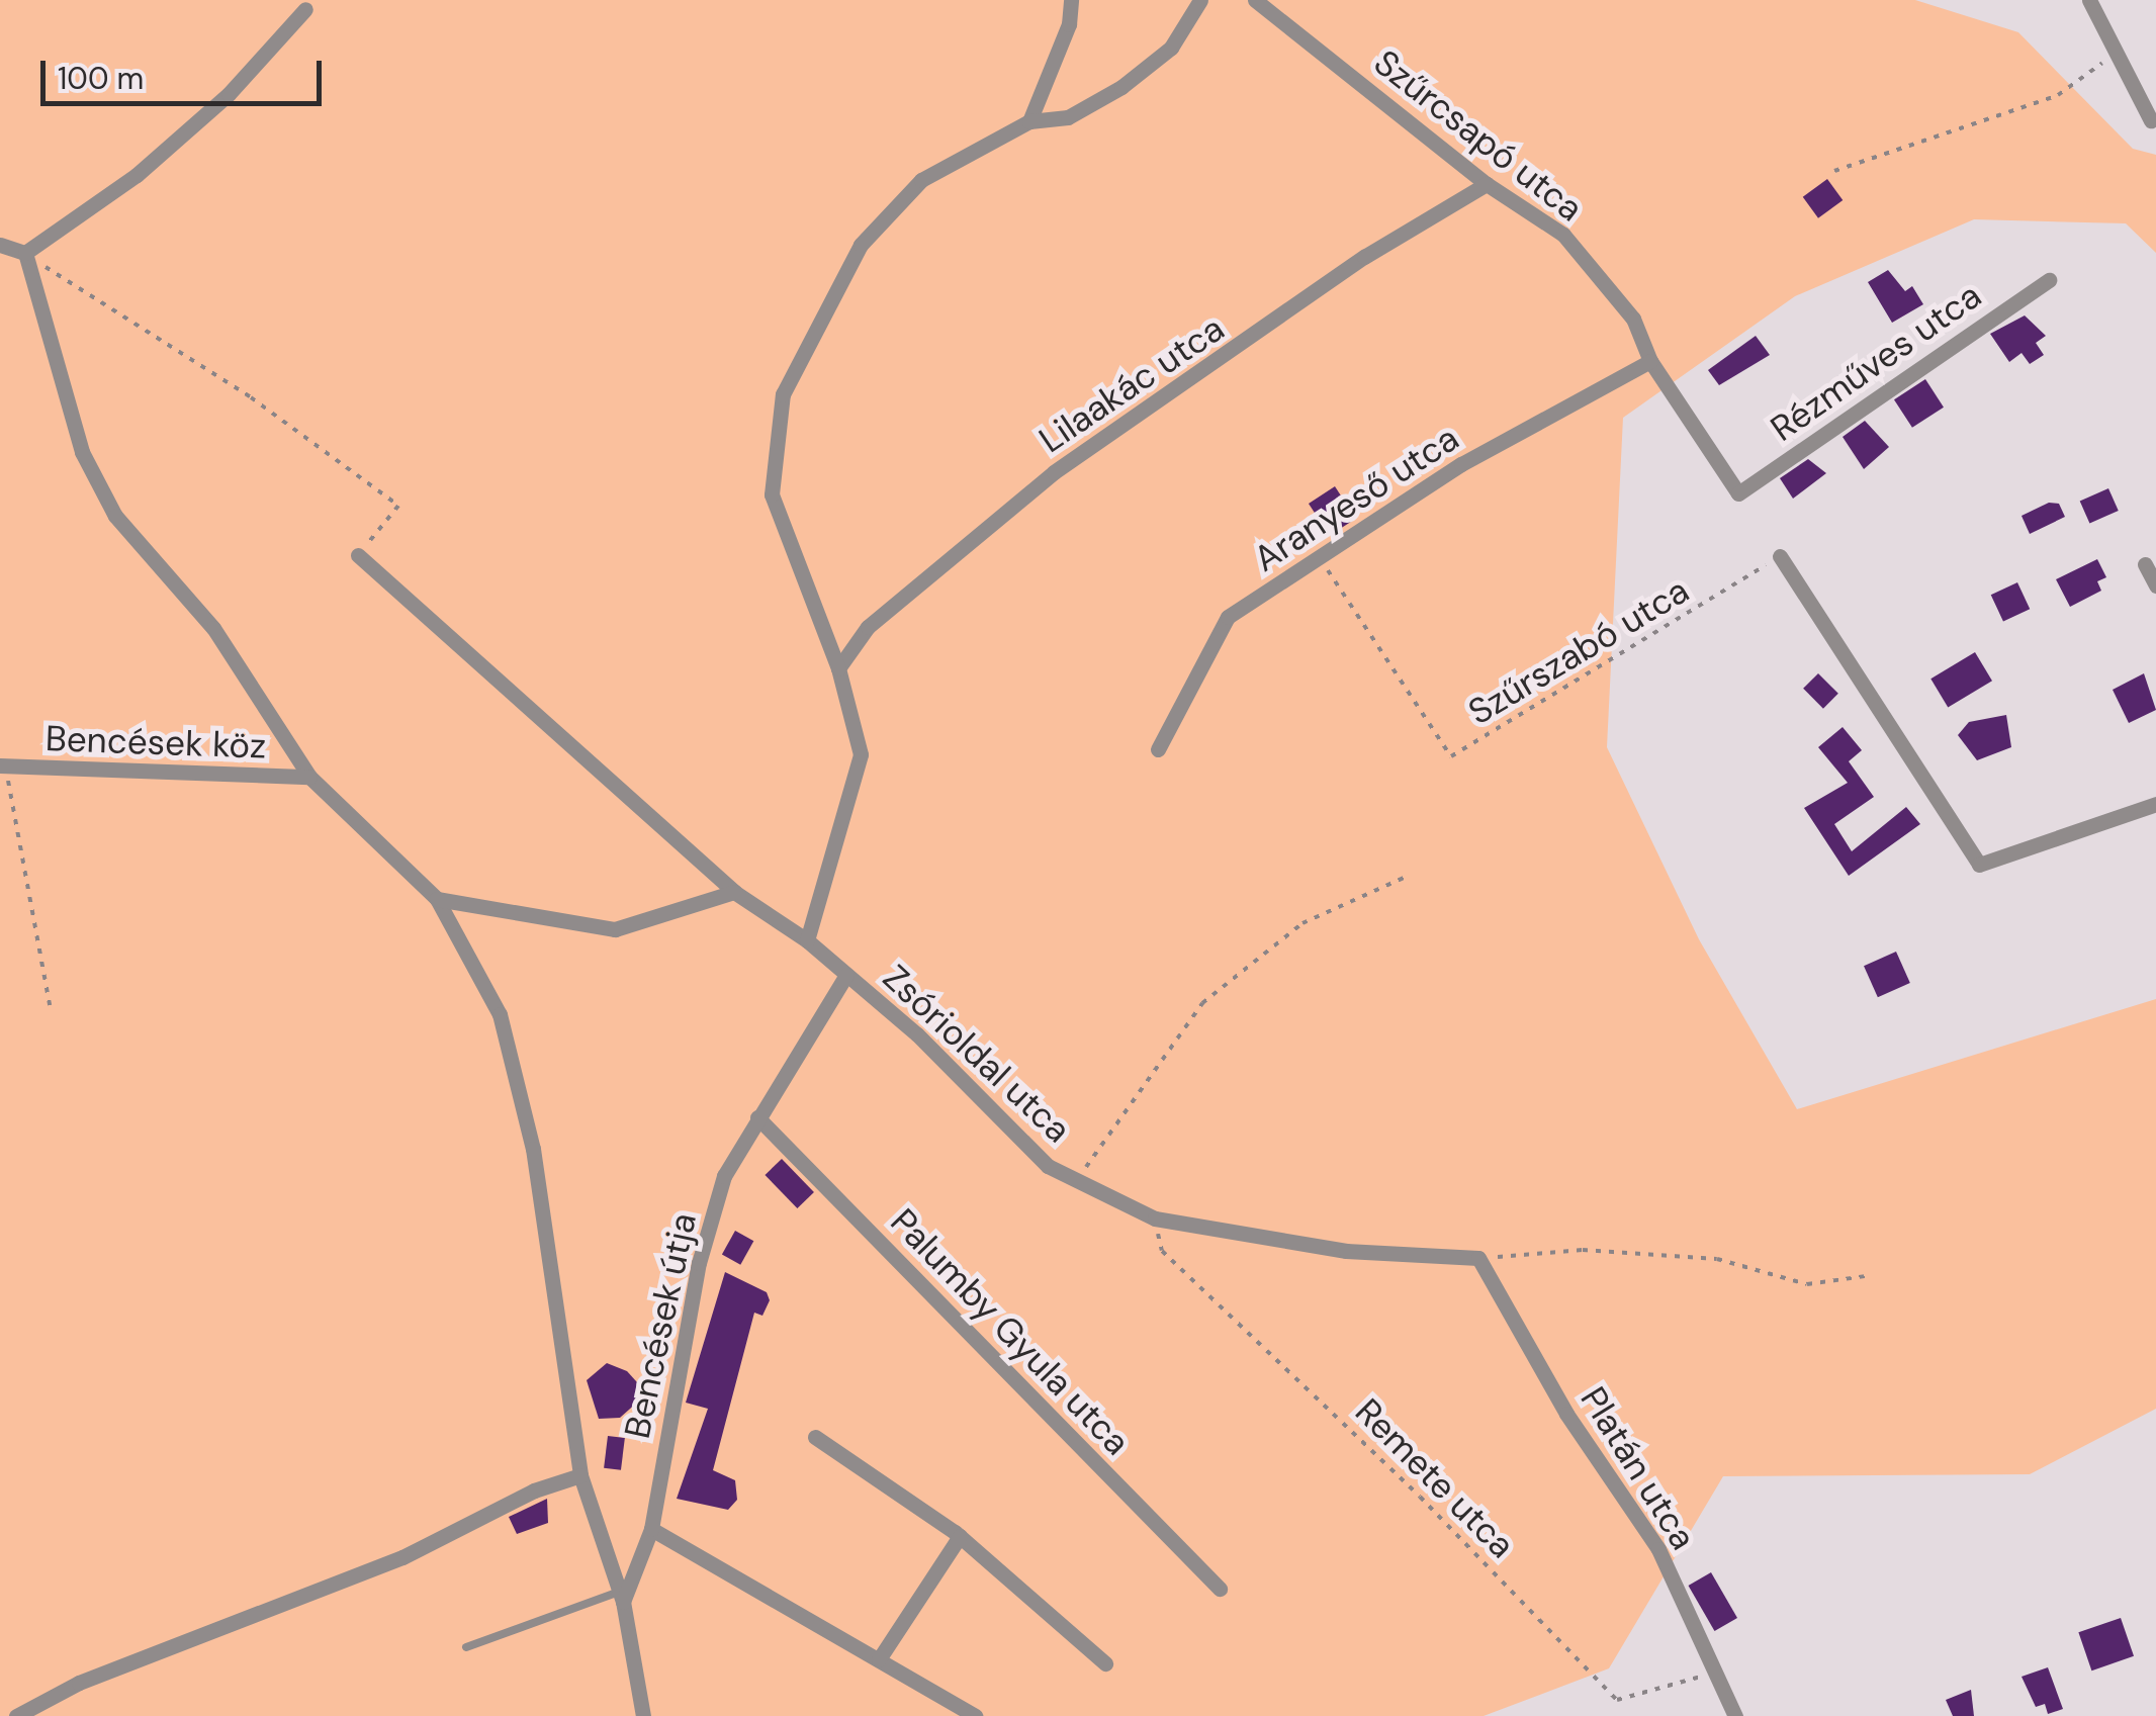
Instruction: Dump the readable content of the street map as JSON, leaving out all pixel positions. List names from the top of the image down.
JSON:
{
  "streets": {
    "street": [
      "Szűrcsapó utca",
      "Rézműves utca",
      "Lilaakác utca",
      "Aranyeső utca",
      "Bencések köz",
      "Zsórioldal utca",
      "Bencések útja",
      "Palumby Gyula utca",
      "Platán utca"
    ],
    "path": ["Szűrszabó utca", "Remete utca"]
  },
  "crossings": [
    ["Szűrcsapó utca", "Rézműves utca"],
    ["Szűrcsapó utca", "Lilaakác utca"],
    ["Szűrcsapó utca", "Aranyeső utca"],
    ["Aranyeső utca", "Szűrszabó utca"],
    ["Zsórioldal utca", "Bencések útja"],
    ["Zsórioldal utca", "Platán utca"],
    ["Zsórioldal utca", "Remete utca"],
    ["Bencések útja", "Palumby Gyula utca"],
    ["Platán utca", "Remete utca"]
  ],
  "scale_bar": "100 m"
}
